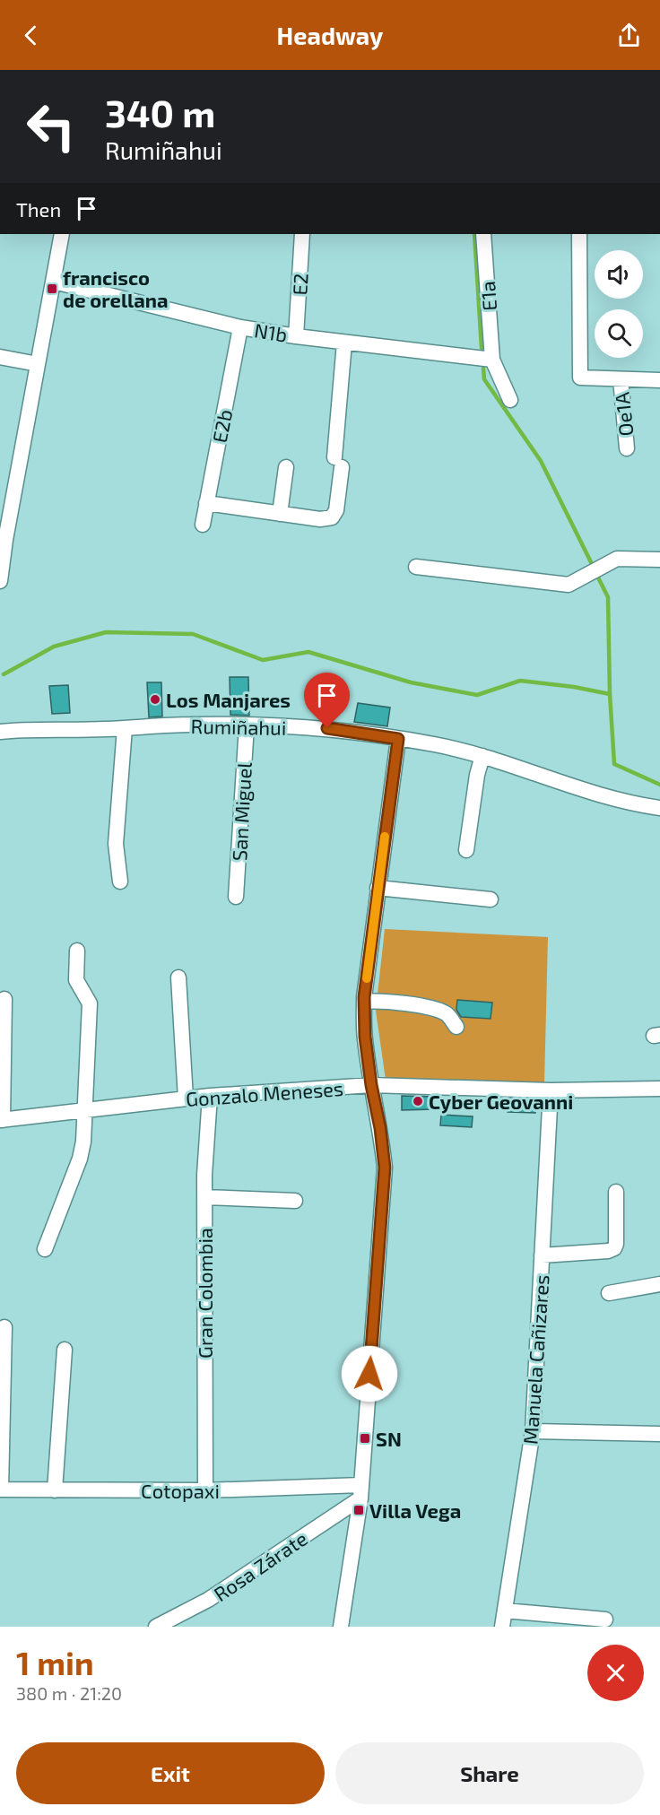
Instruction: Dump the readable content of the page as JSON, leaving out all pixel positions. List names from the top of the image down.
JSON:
{
  "streets": {
    "street": [
      "E2",
      "E1a",
      "N1b",
      "Oe1A",
      "E2b",
      "Rumiñahui",
      "San Miguel",
      "Gonzalo Meneses",
      "Gran Colombia",
      "Manuela Cañizares",
      "Cotopaxi",
      "Rosa Zárate"
    ]
  },
  "crossings": [
    ["E2", "N1b"],
    ["E1a", "N1b"],
    ["N1b", "E2b"],
    ["Rumiñahui", "San Miguel"],
    ["Gonzalo Meneses", "Gran Colombia"],
    ["Gonzalo Meneses", "Manuela Cañizares"],
    ["Gran Colombia", "Cotopaxi"],
    ["Cotopaxi", "Rosa Zárate"]
  ],
  "places": {
    "transit": ["francisco de orellana", "SN", "Villa Vega"],
    "other": ["Los Manjares", "Cyber Geovanni"]
  },
  "page": {
    "header": "Headway",
    "turn": ["340 m", "Rumiñahui"],
    "then": "Then",
    "heading": ["1 min", "380 m · 21:20"],
    "buttons": ["Exit", "Share"]
  }
}
